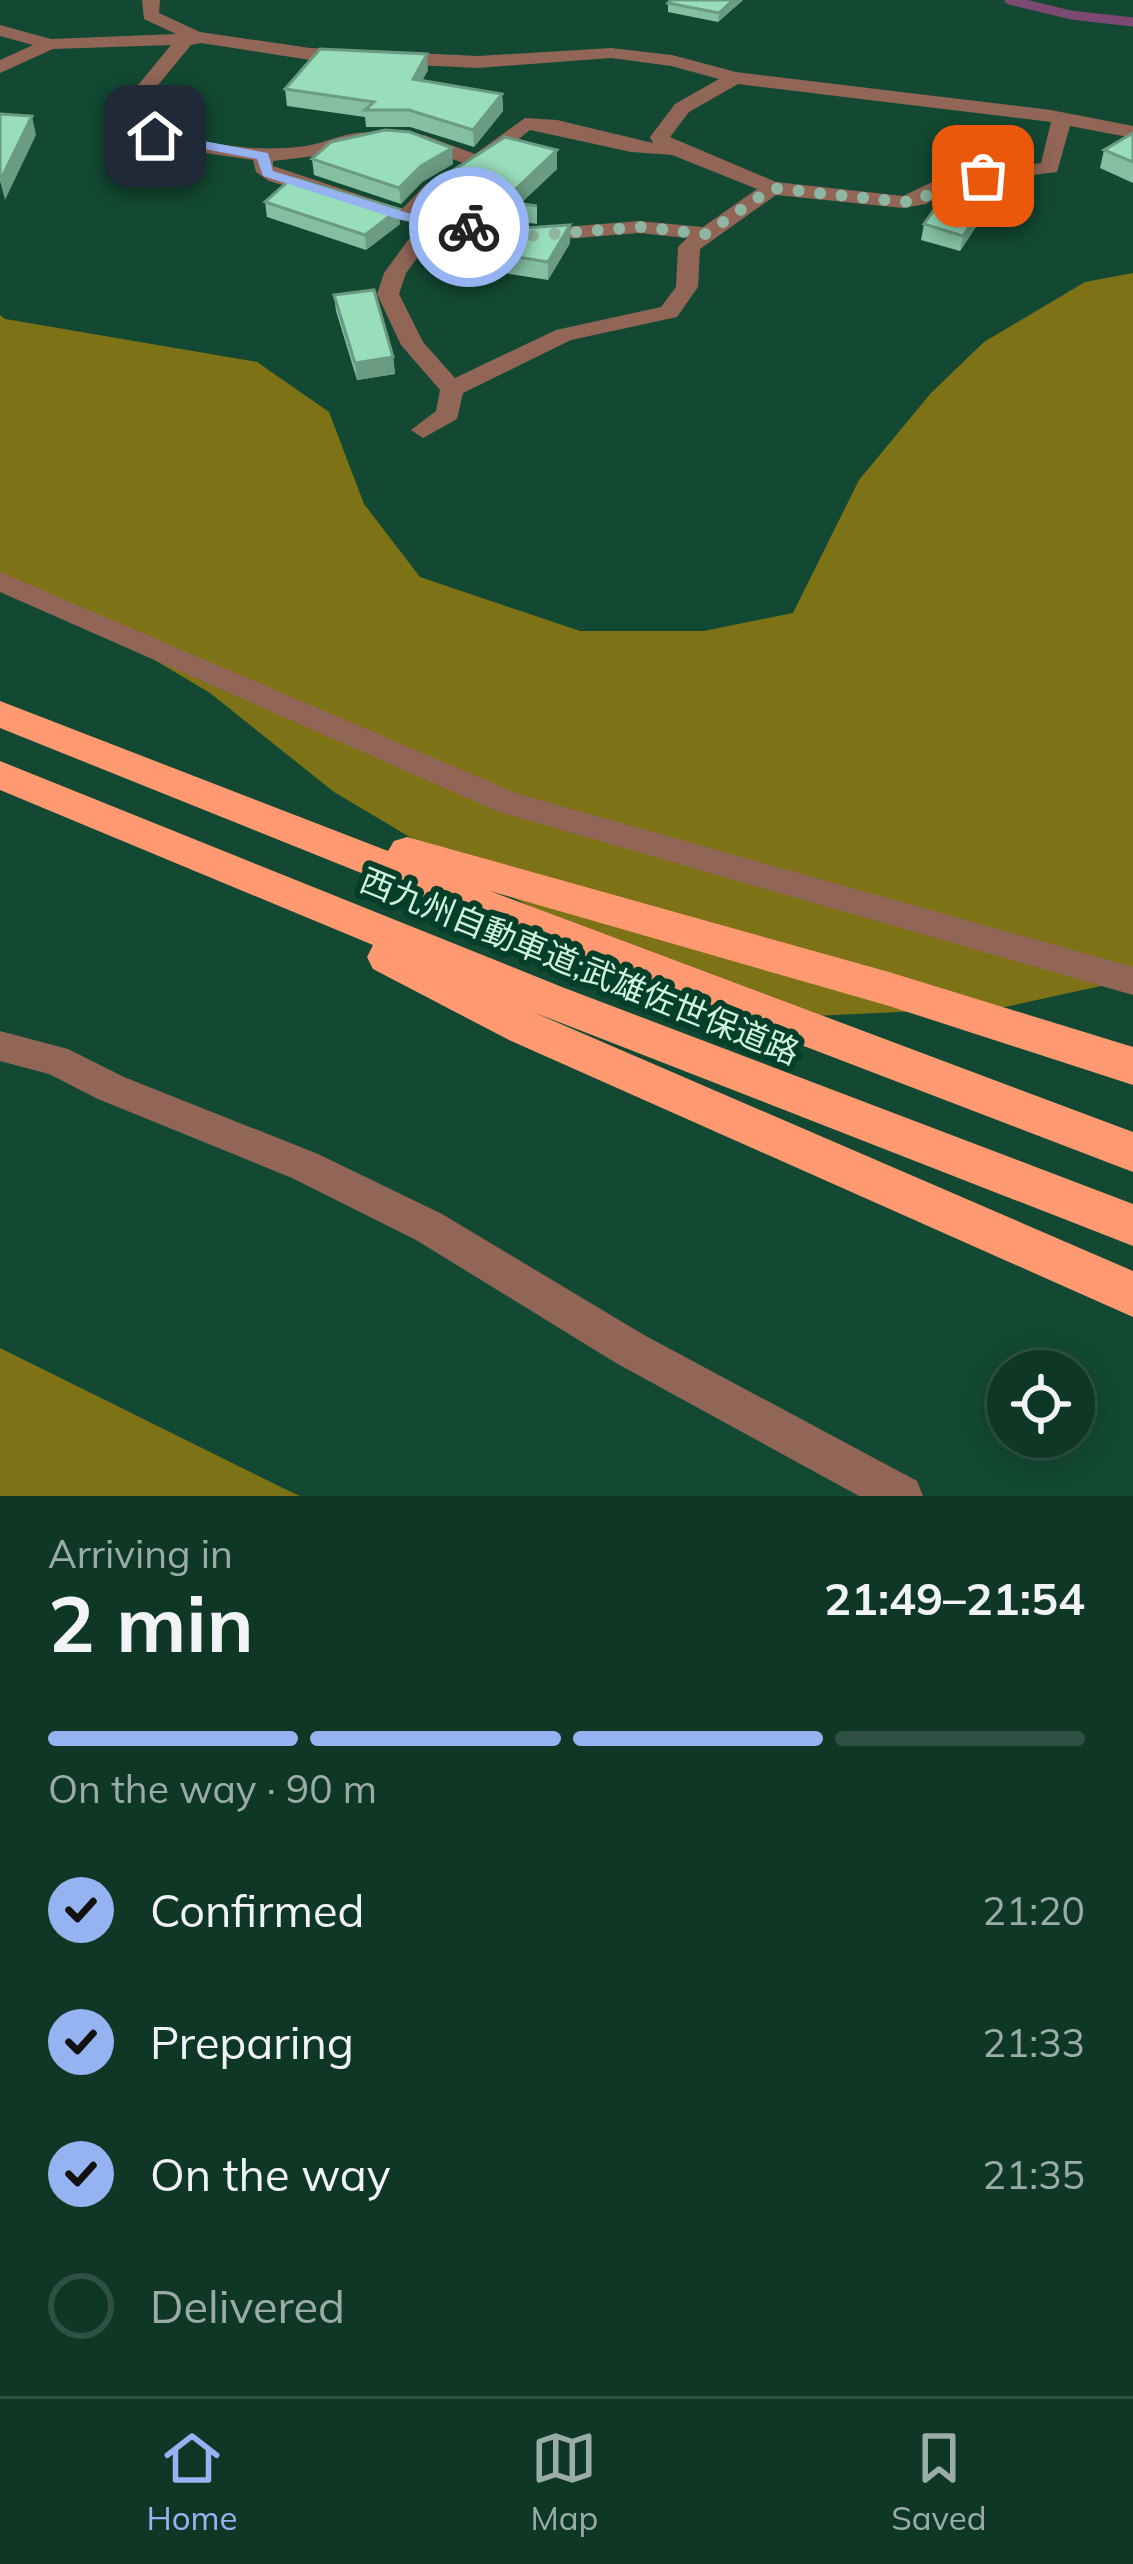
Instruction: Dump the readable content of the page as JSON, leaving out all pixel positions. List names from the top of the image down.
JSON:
{
  "streets": {
    "highway": ["西九州自動車道;武雄佐世保道路"]
  },
  "page": {
    "heading": ["2 min", "Arriving in", "21:49–21:54"],
    "bar": "On the way · 90 m",
    "list": [
      ["Confirmed", "21:20"],
      ["Preparing", "21:33"],
      ["On the way", "21:35"],
      "Delivered"
    ],
    "tabs": ["Home", "Map", "Saved"]
  }
}
